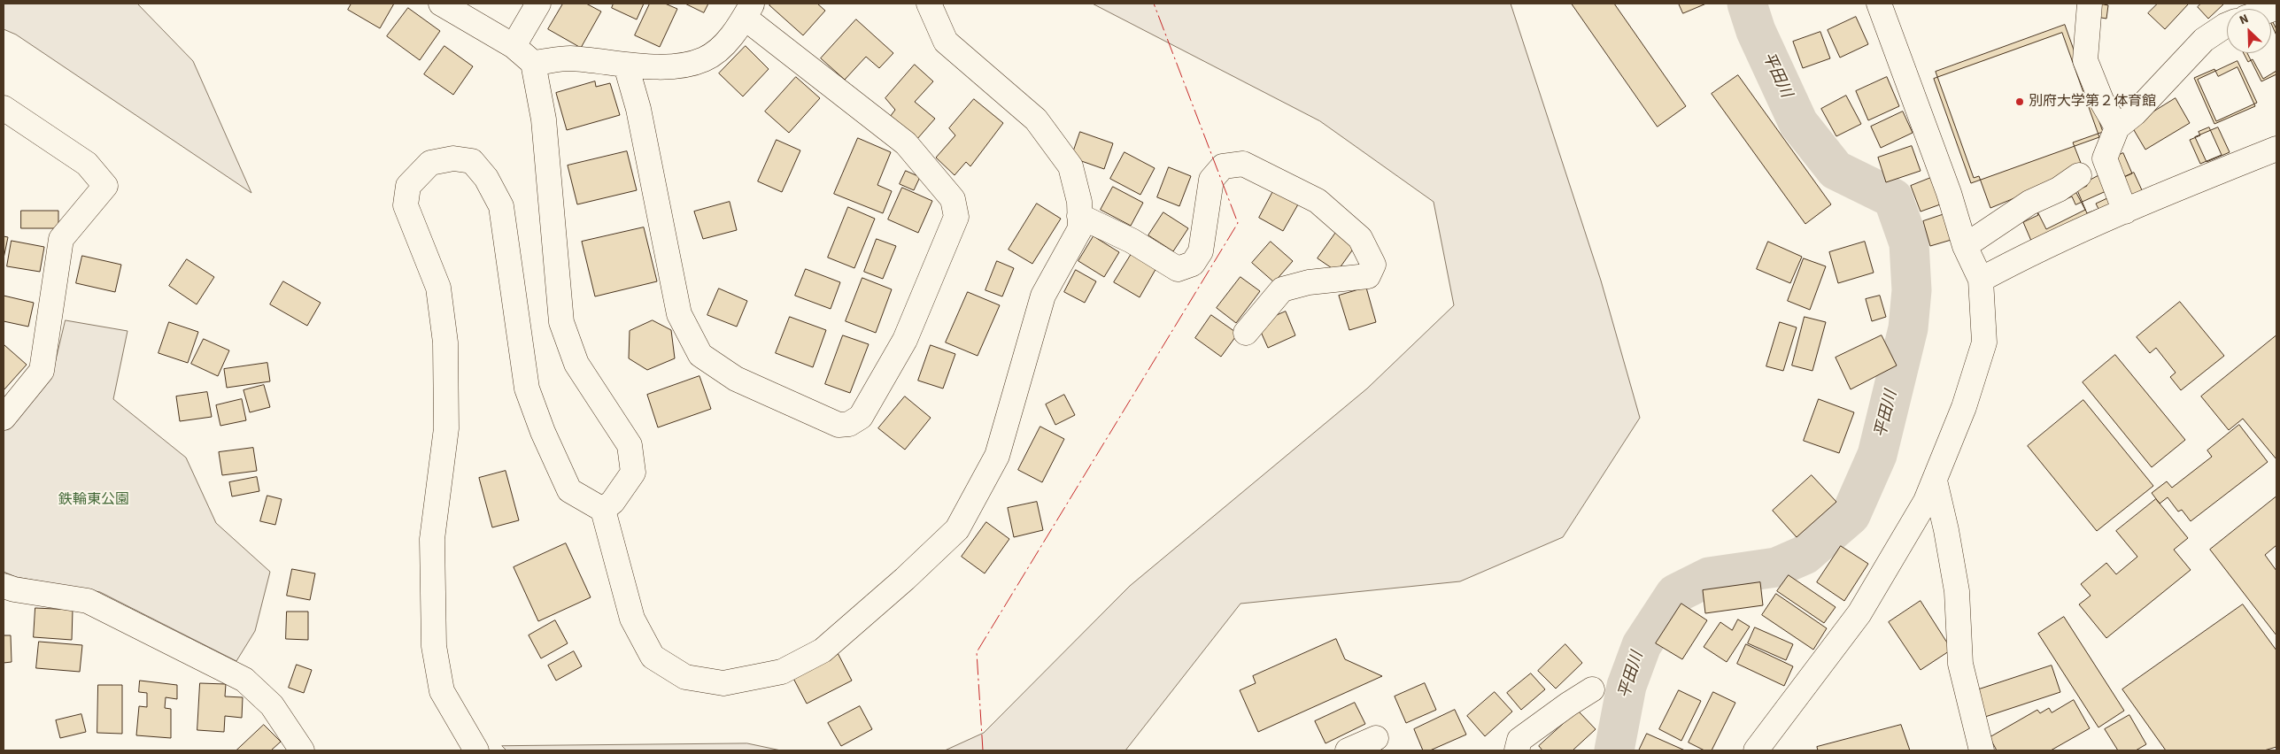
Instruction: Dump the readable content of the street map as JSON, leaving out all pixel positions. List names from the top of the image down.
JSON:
{
  "water": ["平田川"],
  "parks": ["鉄輪東公園"],
  "places": ["別府大学第２体育館"],
  "north": "top left"
}
